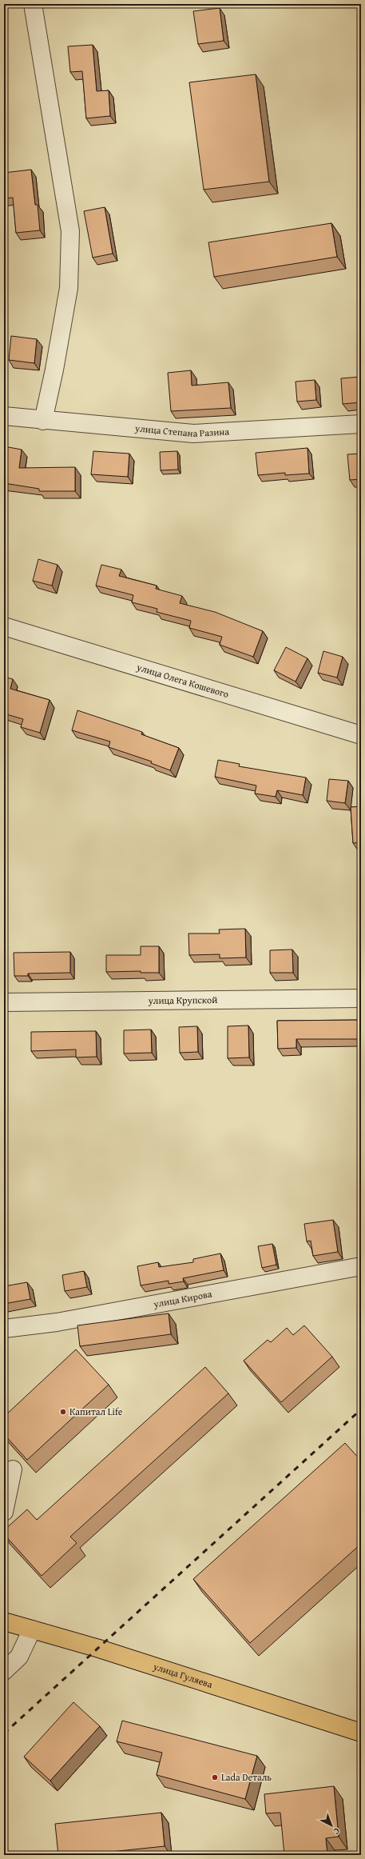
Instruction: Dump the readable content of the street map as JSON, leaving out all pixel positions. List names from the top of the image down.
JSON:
{
  "streets": {
    "main road": ["улица Гуляева"],
    "street": [
      "улица Степана Разина",
      "улица Олега Кошевого",
      "улица Крупской",
      "улица Кирова"
    ]
  },
  "places": ["Капитал Life", "Lada Dеталь"],
  "north": "bottom right"
}
